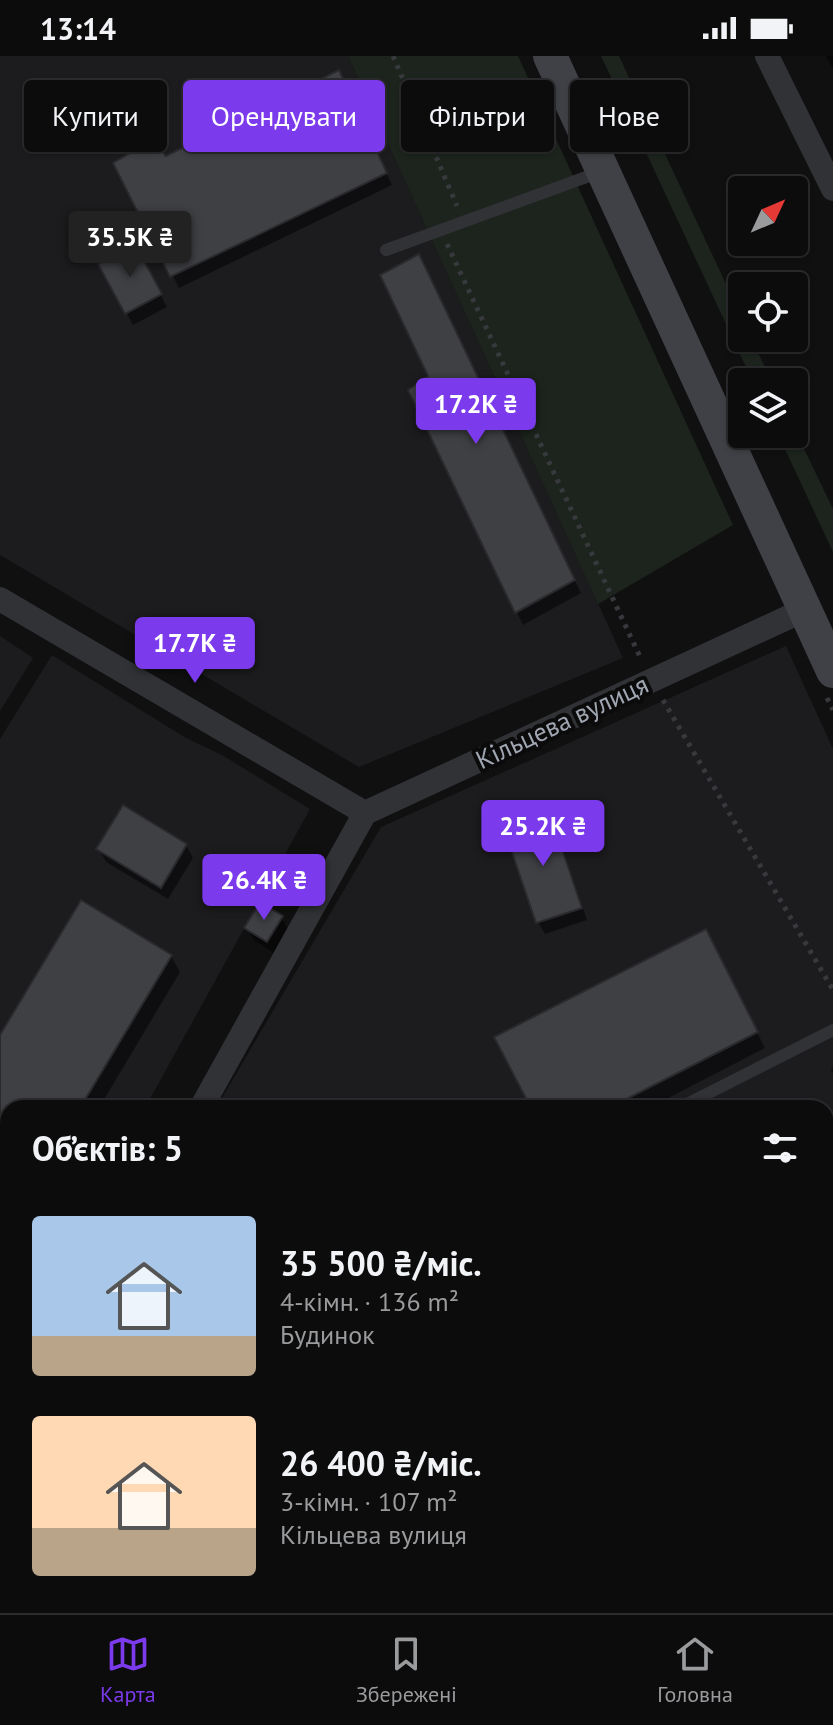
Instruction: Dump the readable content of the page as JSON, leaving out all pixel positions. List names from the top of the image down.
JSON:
{
  "streets": {
    "street": ["Кільцева вулиця"]
  },
  "north": "top right",
  "page": {
    "status": "13:14",
    "chip": [
      "Купити",
      "Орендувати",
      "Фільтри",
      "Нове"
    ],
    "price": [
      "35.5K ₴",
      "17.2K ₴",
      "17.7K ₴",
      "25.2K ₴",
      "26.4K ₴"
    ],
    "heading": "Об’єктів: 5",
    "list": [
      {
        "name": "35 500 ₴/міс.",
        "note": "4-кімн. · 136 m² · Будинок"
      },
      {
        "name": "26 400 ₴/міс.",
        "note": "3-кімн. · 107 m² · Кільцева вулиця"
      }
    ],
    "tabs": ["Карта", "Збережені", "Головна"]
  }
}
